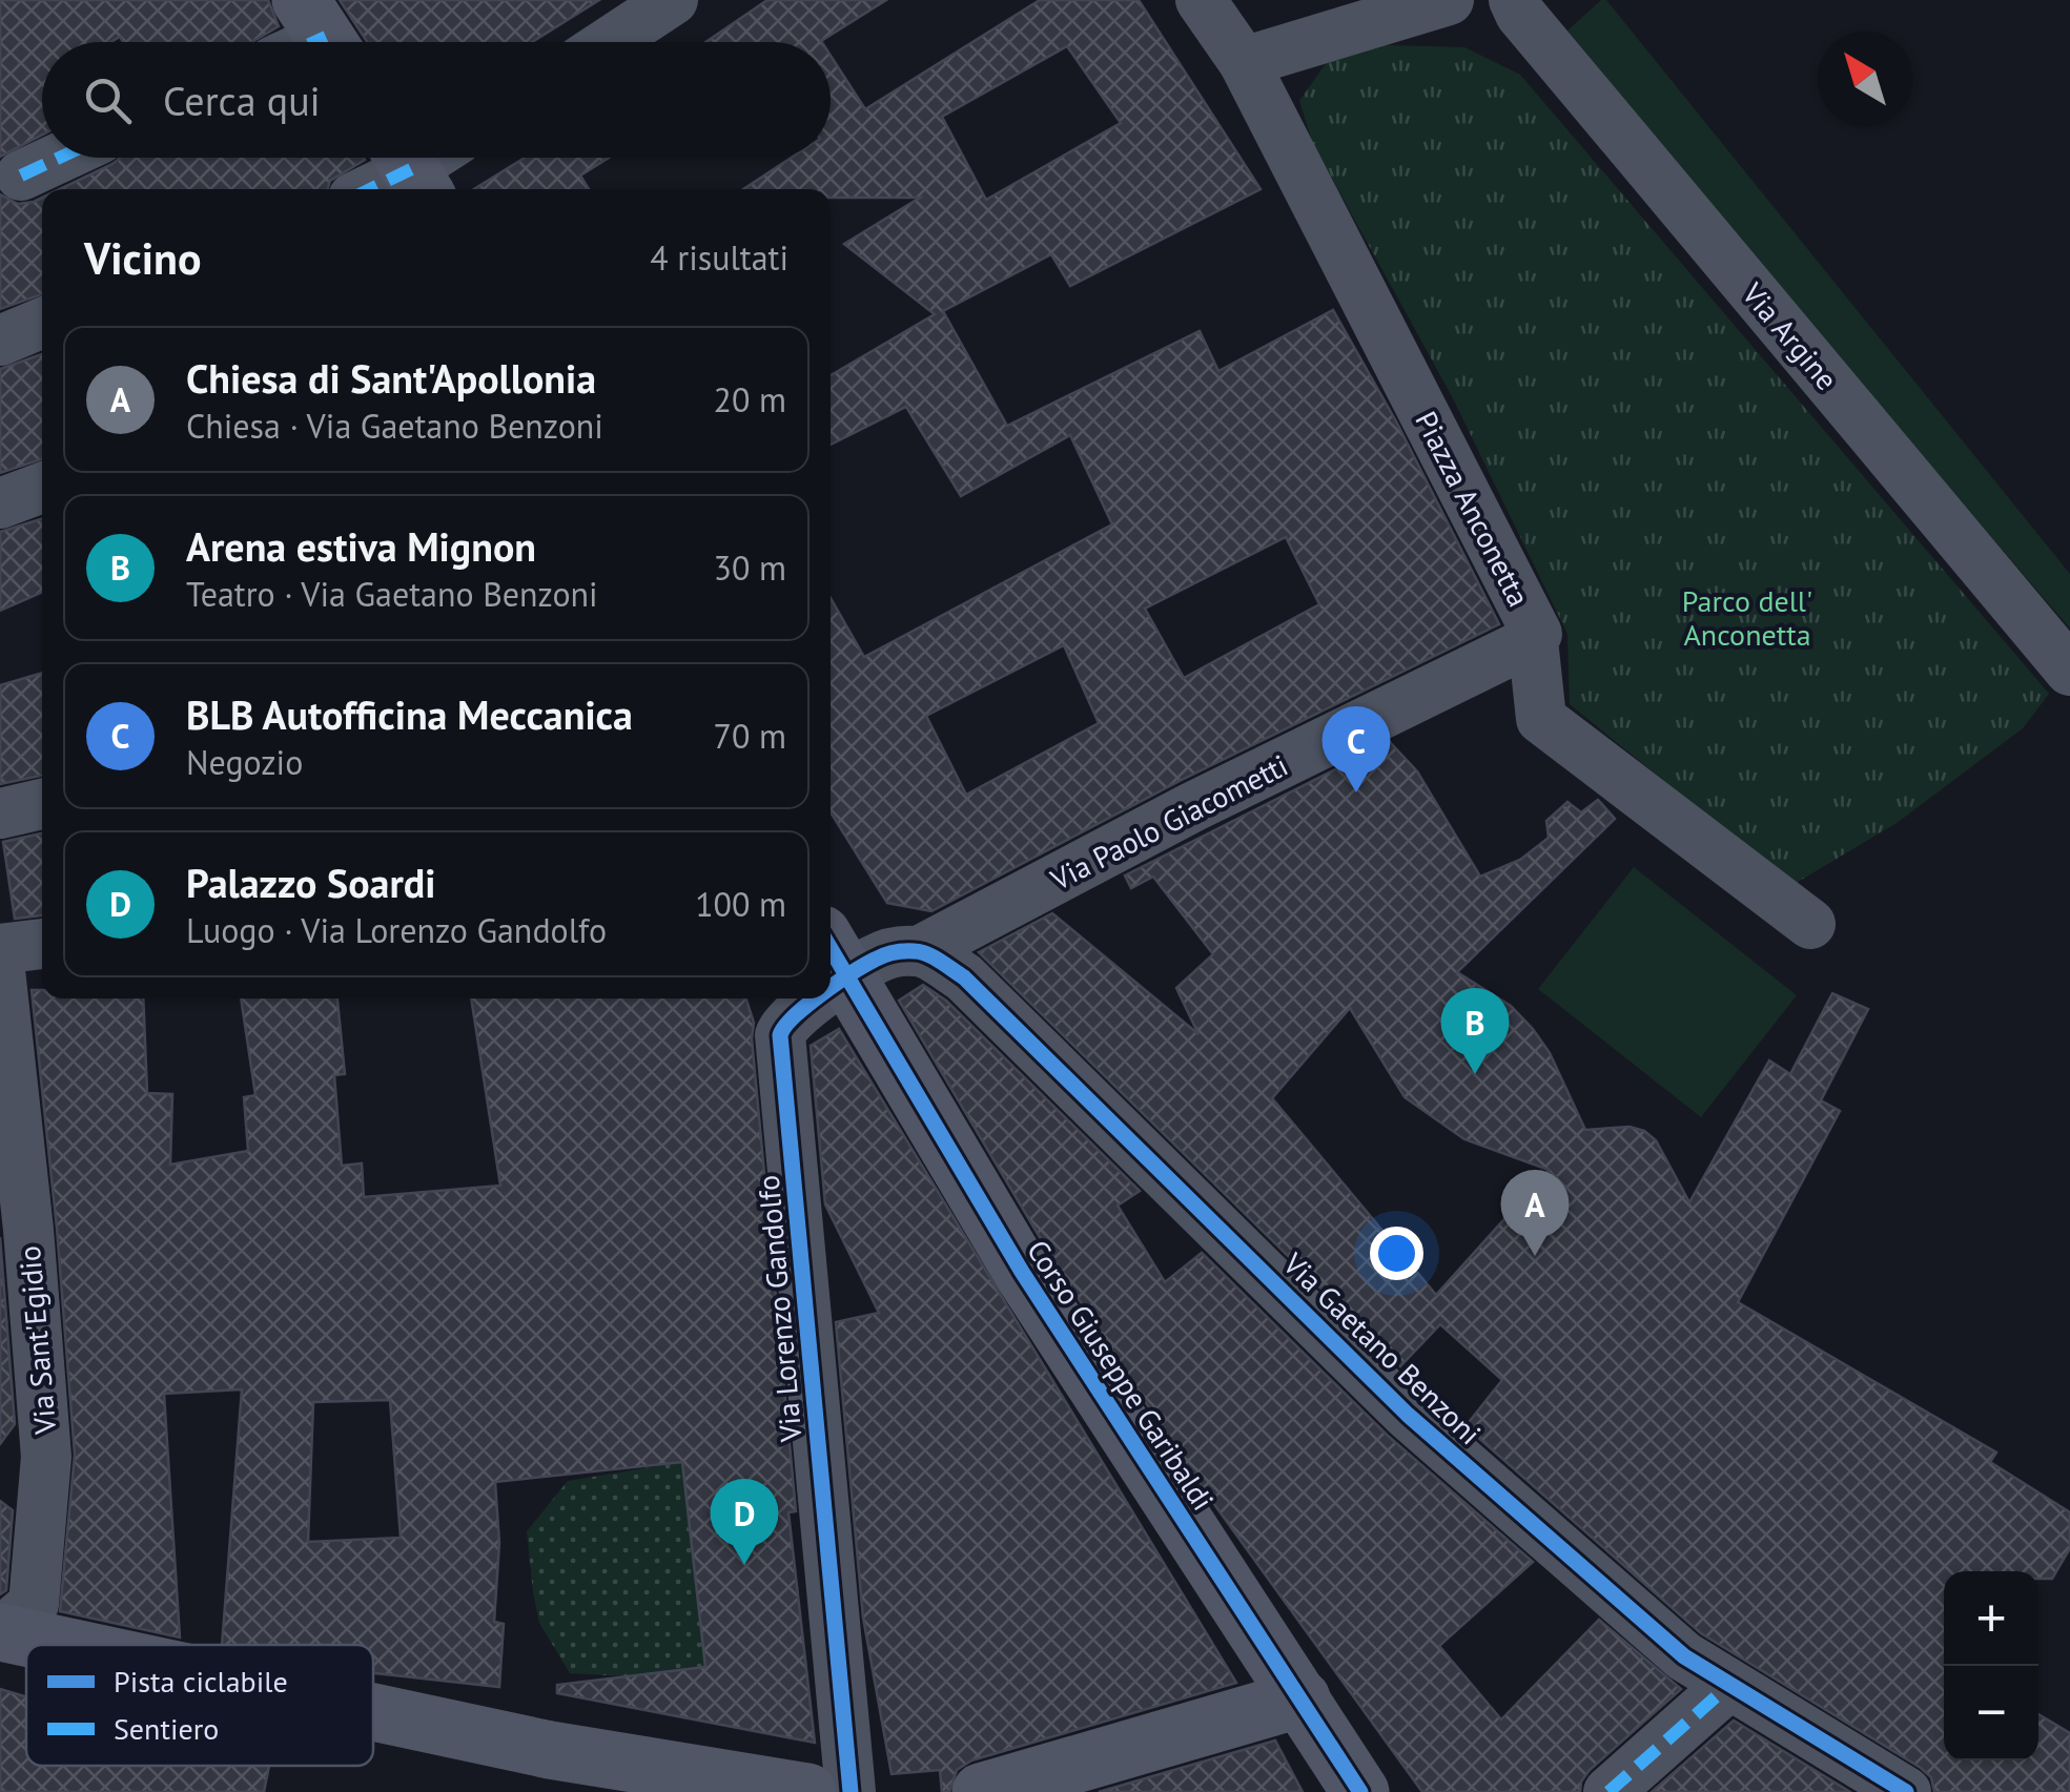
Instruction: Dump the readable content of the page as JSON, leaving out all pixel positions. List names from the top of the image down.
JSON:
{
  "streets": {
    "street": [
      "Via Argine",
      "Piazza Anconetta",
      "Via Paolo Giacometti",
      "Via Lorenzo Gandolfo",
      "Via Sant'Egidio",
      "Via Gaetano Benzoni",
      "Corso Giuseppe Garibaldi"
    ]
  },
  "crossings": [
    ["Piazza Anconetta", "Via Paolo Giacometti"],
    ["Via Paolo Giacometti", "Via Gaetano Benzoni"]
  ],
  "parks": ["Parco dell' Anconetta"],
  "legend": ["Pista ciclabile", "Sentiero"],
  "north": "top left",
  "page": {
    "search": "Cerca qui",
    "heading": ["Vicino", "4 risultati"],
    "list": [
      {
        "mark": "A",
        "name": "Chiesa di Sant'Apollonia",
        "note": "Chiesa · Via Gaetano Benzoni",
        "value": "20 m"
      },
      {
        "mark": "B",
        "name": "Arena estiva Mignon",
        "note": "Teatro · Via Gaetano Benzoni",
        "value": "30 m"
      },
      {
        "mark": "C",
        "name": "BLB Autofficina Meccanica",
        "note": "Negozio",
        "value": "70 m"
      },
      {
        "mark": "D",
        "name": "Palazzo Soardi",
        "note": "Luogo · Via Lorenzo Gandolfo",
        "value": "100 m"
      }
    ],
    "pins": [
      "C",
      "B",
      "A",
      "D"
    ],
    "map_buttons": ["+", "−"]
  }
}
